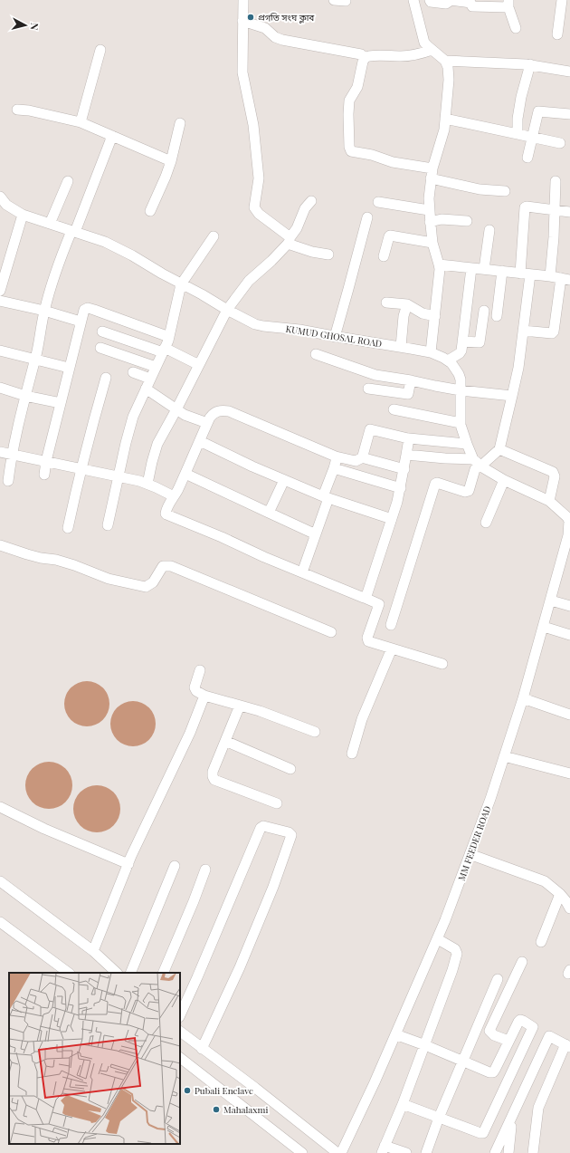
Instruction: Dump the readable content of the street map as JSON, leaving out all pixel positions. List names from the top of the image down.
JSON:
{
  "streets": {
    "street": ["KUMUD GHOSAL ROAD", "MM FEEDER ROAD"]
  },
  "places": ["প্রগতি সংঘ ক্লাব", "Pubali Enclave", "Mahalaxmi"],
  "north": "right"
}
